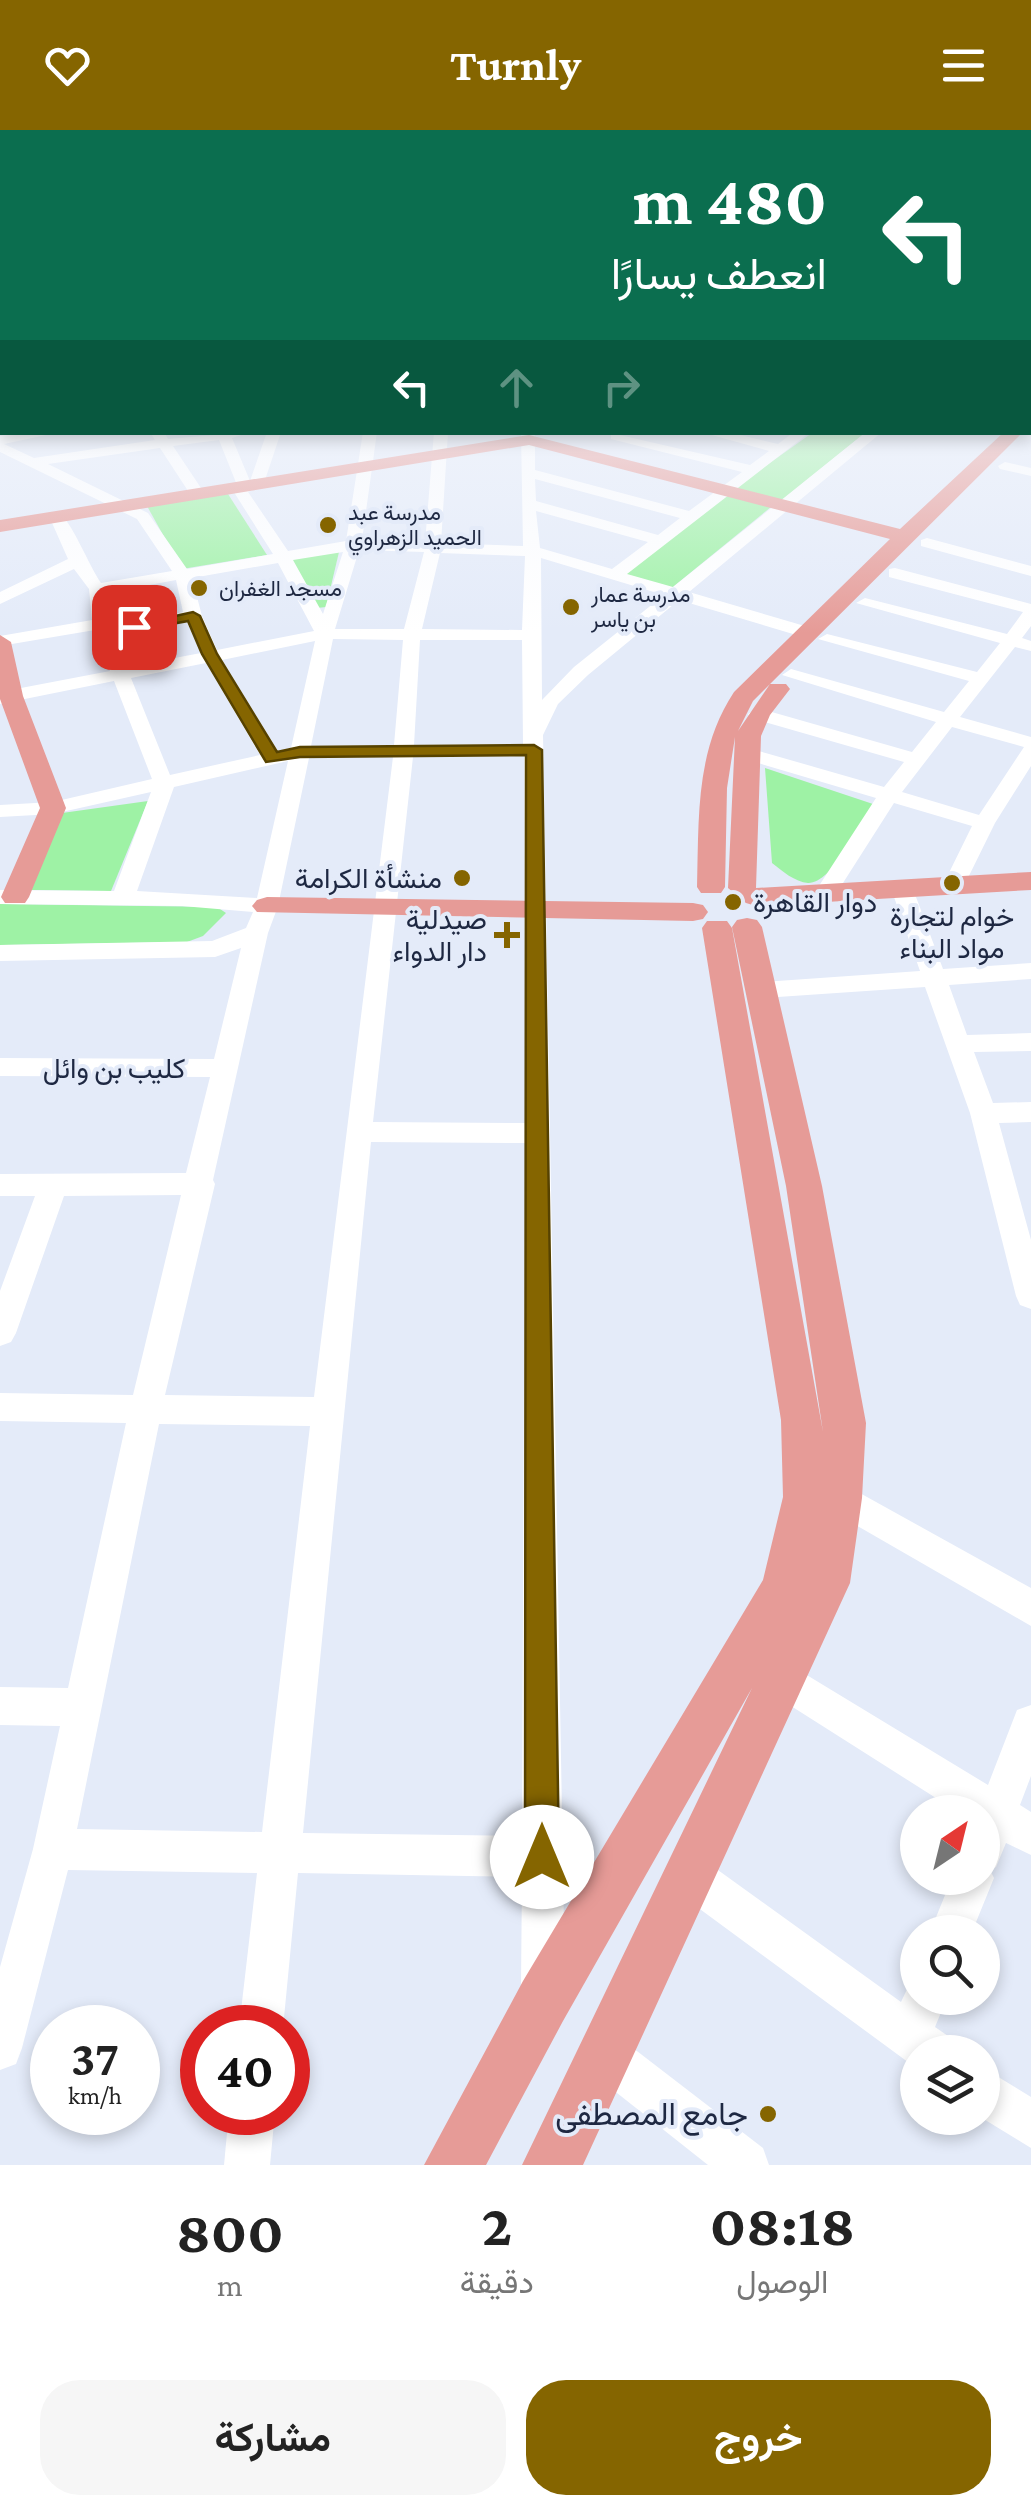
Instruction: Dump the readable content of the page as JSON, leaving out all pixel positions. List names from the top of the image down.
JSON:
{
  "streets": {
    "street": ["كليب بن وائل"]
  },
  "places": {
    "other": [
      "مدرسة عبد الحميد الزهراوي",
      "مسجد الغفران",
      "مدرسة عمار بن ياسر",
      "منشأة الكرامة",
      "خوام لتجارة مواد البناء",
      "دوار القاهرة",
      "جامع المصطفى"
    ],
    "health": ["صيدلية دار الدواء"]
  },
  "north": "top right",
  "page": {
    "header": "Turnly",
    "turn": ["480 m", "انعطف يسارًا"],
    "speed": "37 km/h",
    "limit": "40",
    "eta": [
      "08:18",
      "الوصول",
      "2",
      "دقيقة",
      "800",
      "m"
    ],
    "buttons": ["خروج", "مشاركة"]
  }
}
